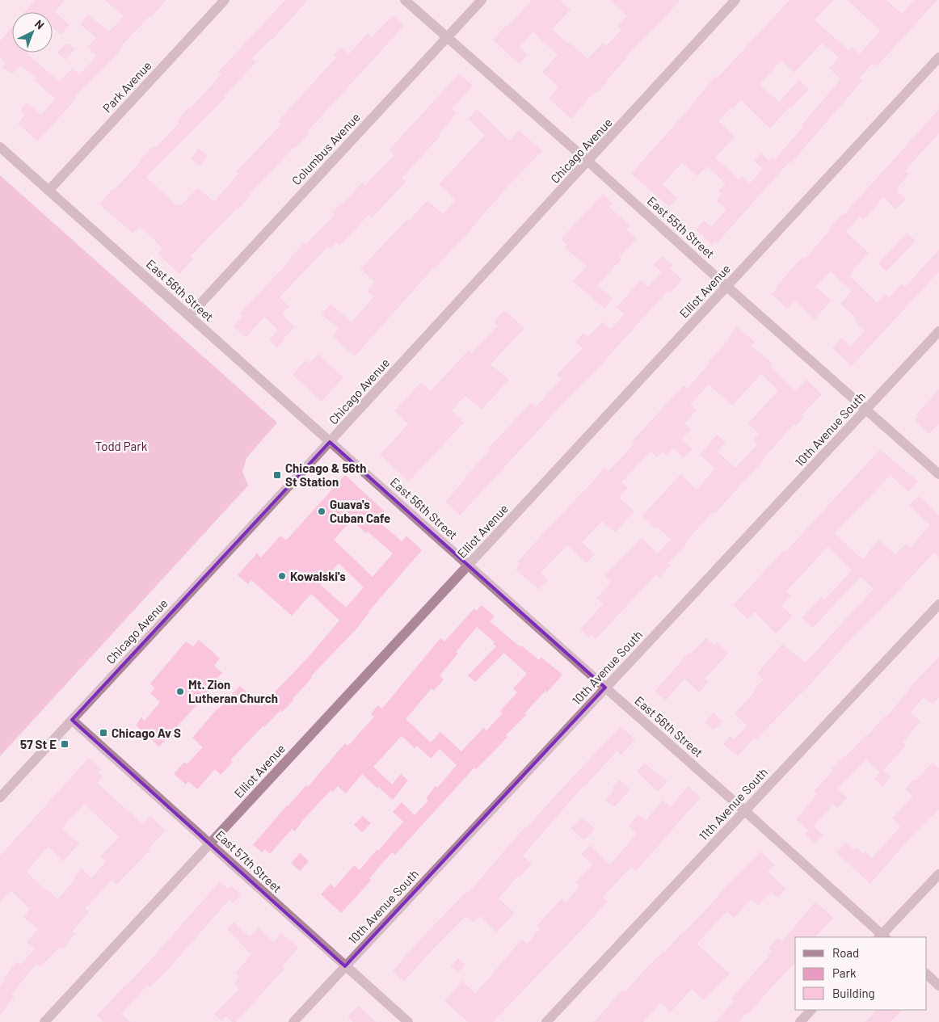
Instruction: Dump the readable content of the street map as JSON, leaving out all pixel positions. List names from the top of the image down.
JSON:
{
  "streets": {
    "street": [
      "Park Avenue",
      "Columbus Avenue",
      "Chicago Avenue",
      "East 55th Street",
      "East 56th Street",
      "Elliot Avenue",
      "10th Avenue South",
      "11th Avenue South",
      "East 57th Street"
    ]
  },
  "crossings": [
    ["Park Avenue", "East 56th Street"],
    ["Columbus Avenue", "East 55th Street"],
    ["Columbus Avenue", "East 56th Street"],
    ["Chicago Avenue", "East 55th Street"],
    ["Chicago Avenue", "East 56th Street"],
    ["Chicago Avenue", "East 57th Street"],
    ["East 55th Street", "Elliot Avenue"],
    ["East 55th Street", "10th Avenue South"],
    ["East 56th Street", "Elliot Avenue"],
    ["East 56th Street", "10th Avenue South"],
    ["East 56th Street", "11th Avenue South"],
    ["Elliot Avenue", "East 57th Street"],
    ["10th Avenue South", "East 57th Street"]
  ],
  "parks": ["Todd Park"],
  "places": {
    "transit": ["Chicago & 56th St Station", "Chicago Av S", "57 St E"],
    "other": ["Guava's Cuban Cafe", "Kowalski's", "Mt. Zion Lutheran Church"]
  },
  "legend": ["Road", "Park", "Building"],
  "north": "top right"
}
